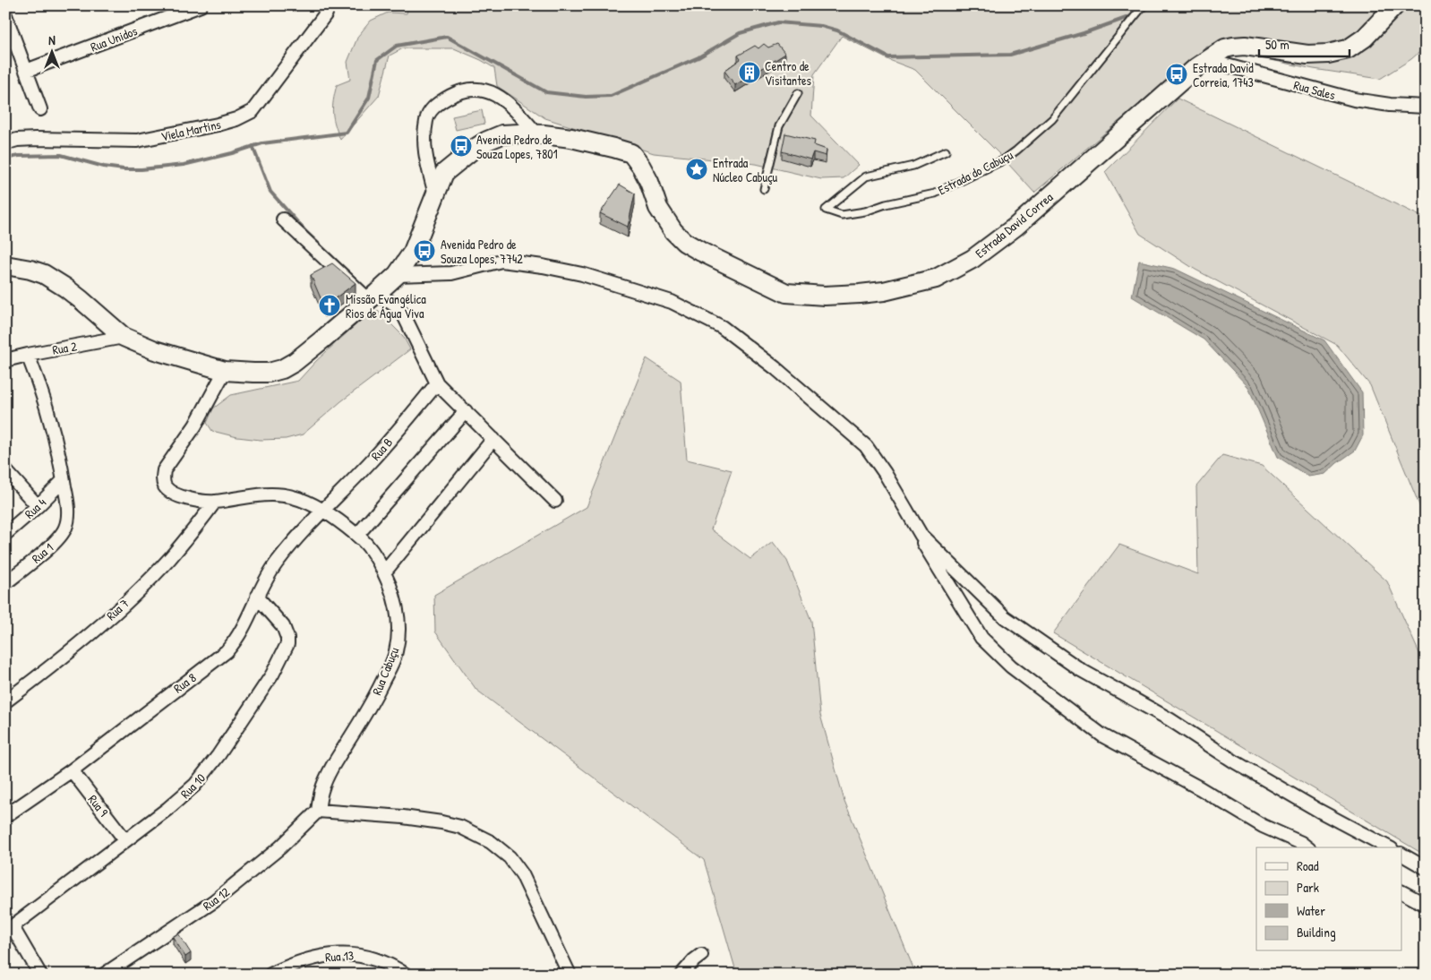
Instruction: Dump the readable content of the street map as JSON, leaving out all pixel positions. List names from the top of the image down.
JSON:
{
  "streets": {
    "main road": ["Estrada David Correa"],
    "street": [
      "Rua Unidos",
      "Rua Sales",
      "Viela Martins",
      "Rua 2",
      "Rua B",
      "Rua 4",
      "Rua 1",
      "Rua 7",
      "Rua Cabuçu",
      "Rua 8",
      "Rua 10",
      "Rua 9",
      "Rua 12",
      "Rua 13"
    ],
    "lane": ["Estrada do Cabuçu"]
  },
  "crossings": [
    ["Rua Sales", "Estrada David Correa"],
    ["Rua B", "Rua Cabuçu"],
    ["Rua B", "Rua 8"],
    ["Rua 4", "Rua 1"],
    ["Rua 7", "Rua Cabuçu"],
    ["Rua Cabuçu", "Rua 8"],
    ["Rua Cabuçu", "Rua 12"],
    ["Rua 8", "Rua 10"],
    ["Rua 8", "Rua 9"],
    ["Rua 10", "Rua 9"]
  ],
  "places": {
    "building": ["Centro de Visitantes"],
    "bus stop": ["Estrada David Correia, 1743", "Avenida Pedro de Souza Lopes, 7801", "Avenida Pedro de Souza Lopes, 7742"],
    "place": ["Entrada Núcleo Cabuçu"],
    "church": ["Missão Evangélica Rios de Água Viva"]
  },
  "legend": [
    "Road",
    "Park",
    "Water",
    "Building"
  ],
  "scale_bar": "50 m",
  "north": "top"
}
